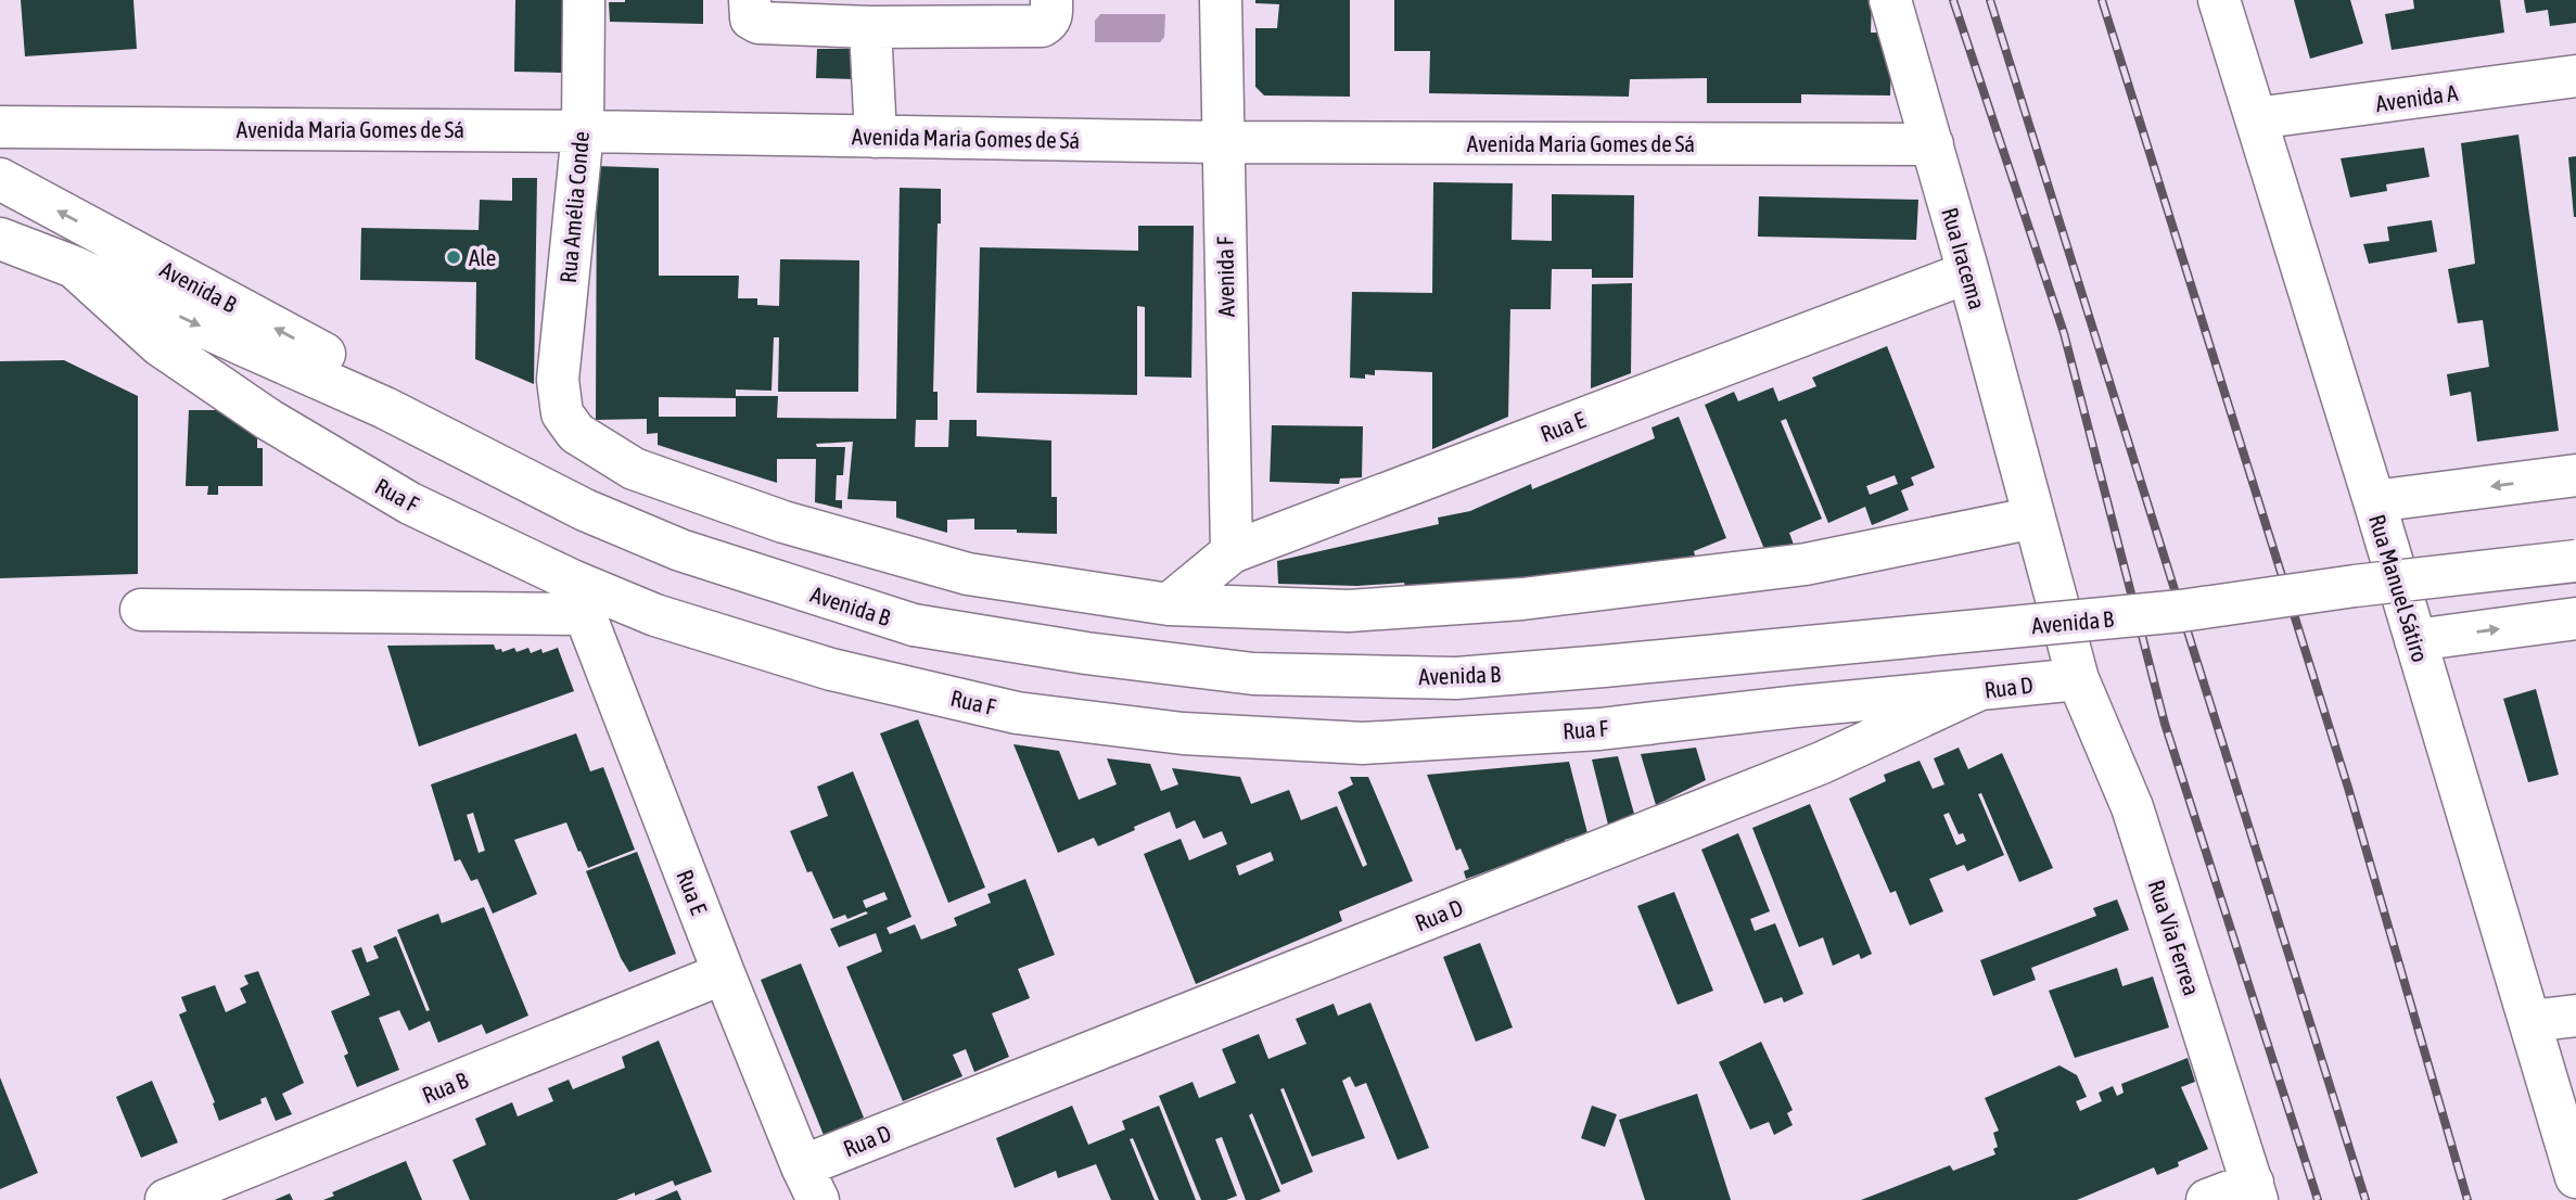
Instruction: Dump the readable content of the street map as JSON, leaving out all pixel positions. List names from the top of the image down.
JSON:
{
  "streets": {
    "street": [
      "Avenida A",
      "Avenida Maria Gomes de Sá",
      "Rua Amélia Conde",
      "Rua Iracema",
      "Avenida F",
      "Avenida B",
      "Rua E",
      "Rua F",
      "Rua Manuel Sátiro",
      "Rua D",
      "Rua Via Ferrea",
      "Rua B"
    ]
  },
  "crossings": [
    ["Avenida A", "Rua Manuel Sátiro"],
    ["Avenida Maria Gomes de Sá", "Rua Amélia Conde"],
    ["Avenida Maria Gomes de Sá", "Rua Iracema"],
    ["Avenida Maria Gomes de Sá", "Avenida F"],
    ["Rua Amélia Conde", "Rua E"],
    ["Rua Iracema", "Rua E"],
    ["Rua Iracema", "Rua D"],
    ["Rua Iracema", "Rua Via Ferrea"],
    ["Avenida F", "Rua E"],
    ["Avenida B", "Rua F"],
    ["Rua E", "Rua F"],
    ["Rua E", "Rua D"],
    ["Rua E", "Rua B"],
    ["Rua F", "Rua D"],
    ["Rua D", "Rua Via Ferrea"]
  ],
  "places": ["Ale"]
}
